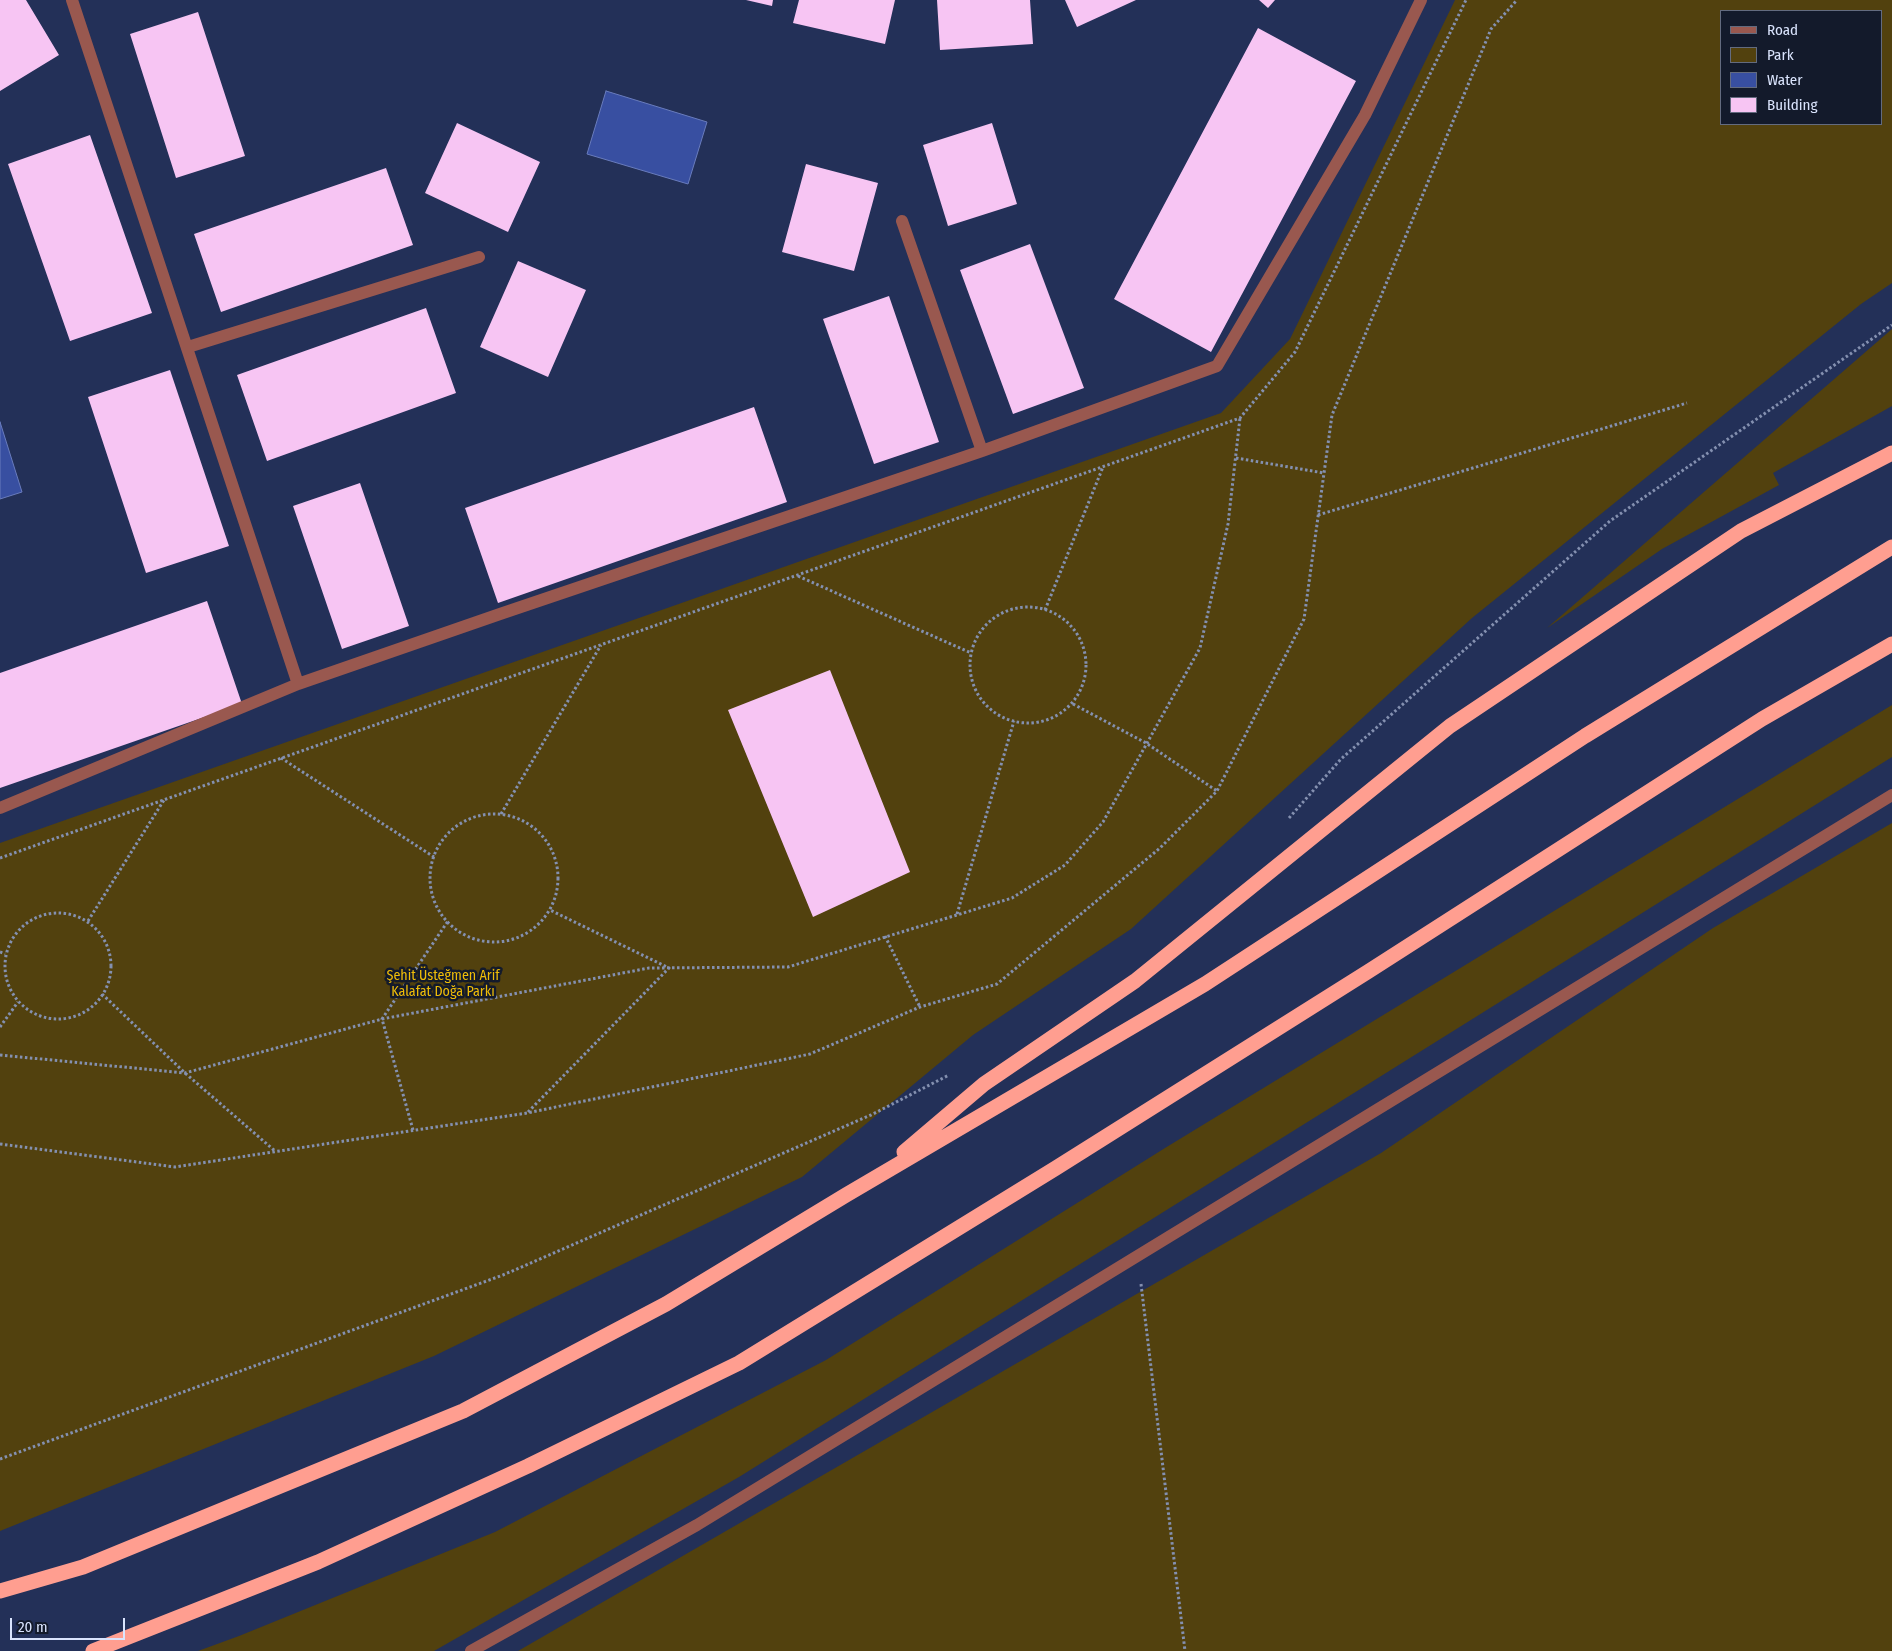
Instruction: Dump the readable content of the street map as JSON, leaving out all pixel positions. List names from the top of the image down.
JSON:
{
  "parks": ["Şehit Üsteğmen Arif Kalafat Doğa Parkı"],
  "legend": [
    "Road",
    "Park",
    "Water",
    "Building"
  ],
  "scale_bar": "20 m"
}
